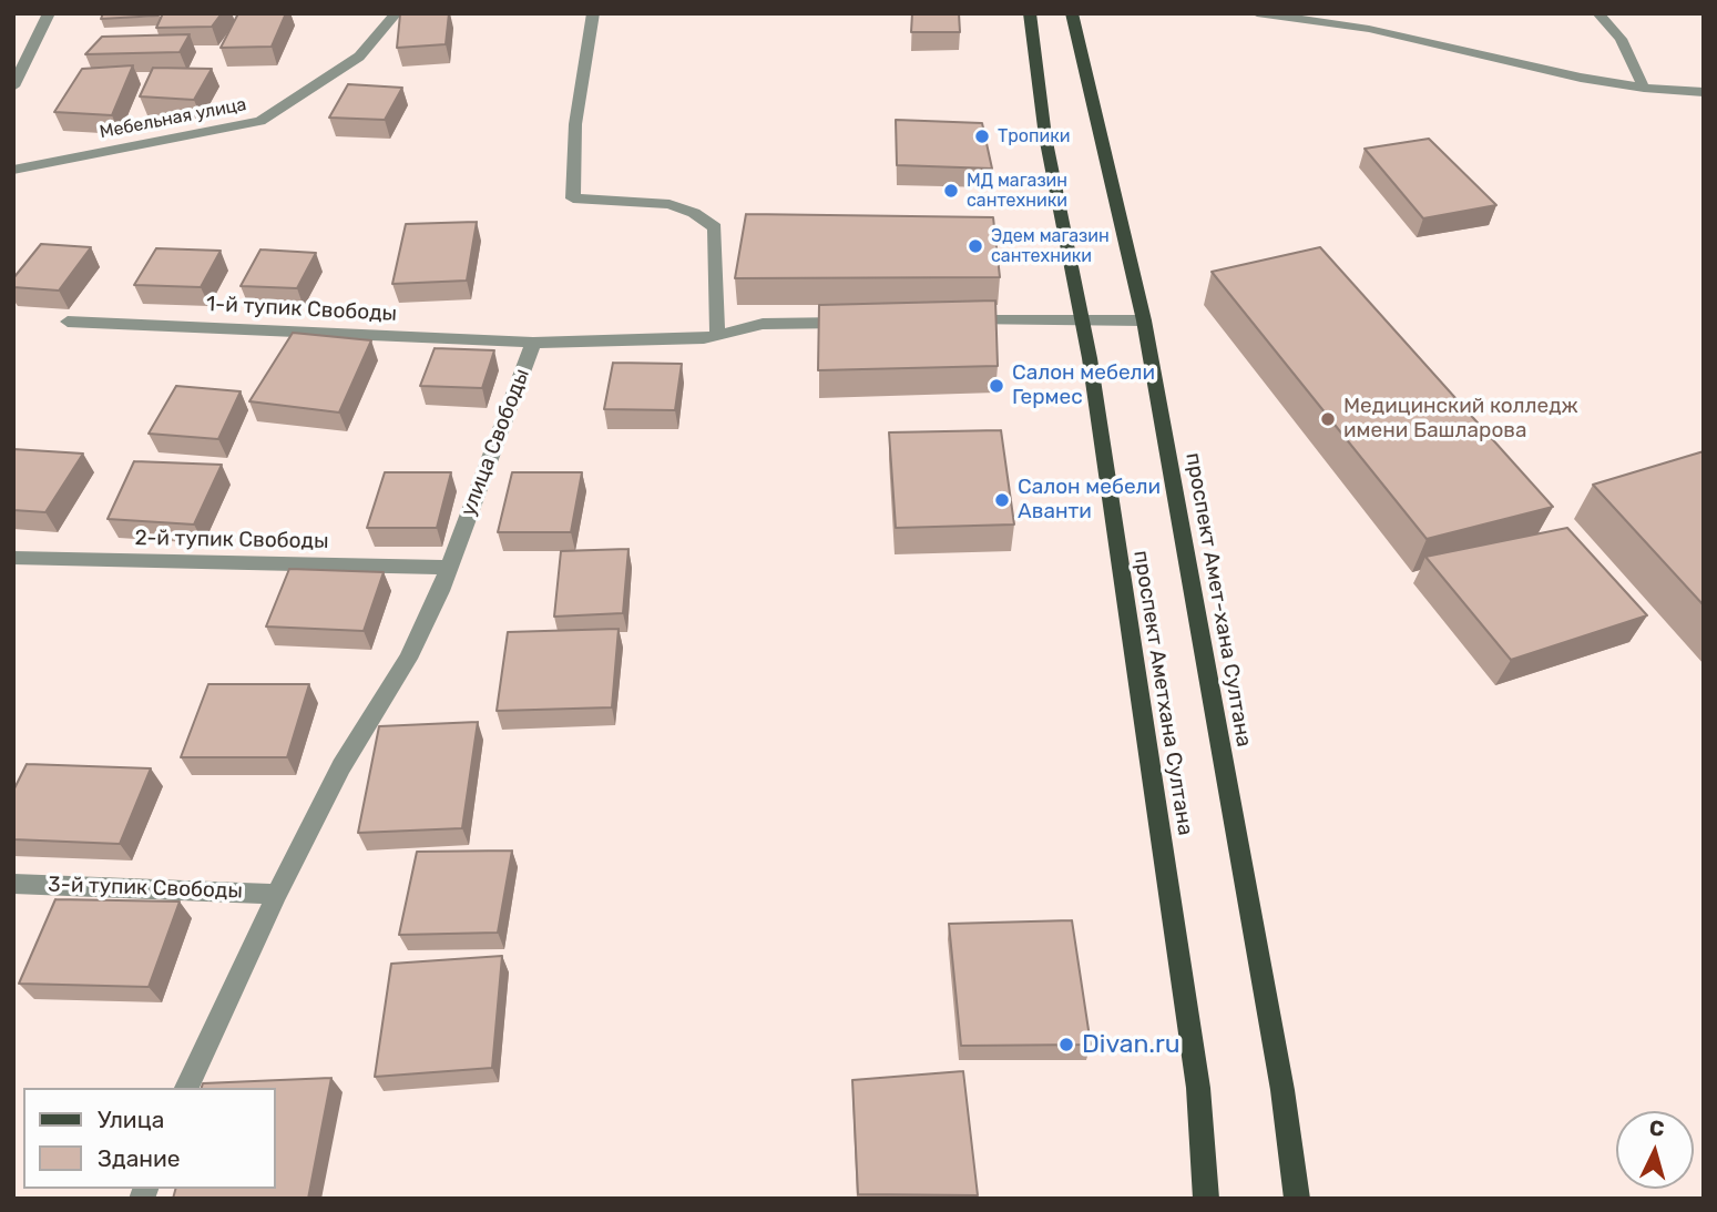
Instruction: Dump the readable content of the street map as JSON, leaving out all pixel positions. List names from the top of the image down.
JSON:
{
  "streets": {
    "main road": ["проспект Амет-хана Султана", "проспект Аметхана Султана"],
    "street": [
      "Мебельная улица",
      "1-й тупик Свободы",
      "улица Свободы",
      "2-й тупик Свободы",
      "3-й тупик Свободы"
    ]
  },
  "crossings": [
    ["1-й тупик Свободы", "улица Свободы"],
    ["улица Свободы", "2-й тупик Свободы"],
    ["улица Свободы", "3-й тупик Свободы"]
  ],
  "places": [
    "Тропики",
    "МД магазин сантехники",
    "Эдем магазин сантехники",
    "Салон мебели Гермес",
    "Медицинский колледж имени Башларова",
    "Салон мебели Аванти",
    "Divan.ru"
  ],
  "legend": ["Улица", "Здание"],
  "north": "top"
}
